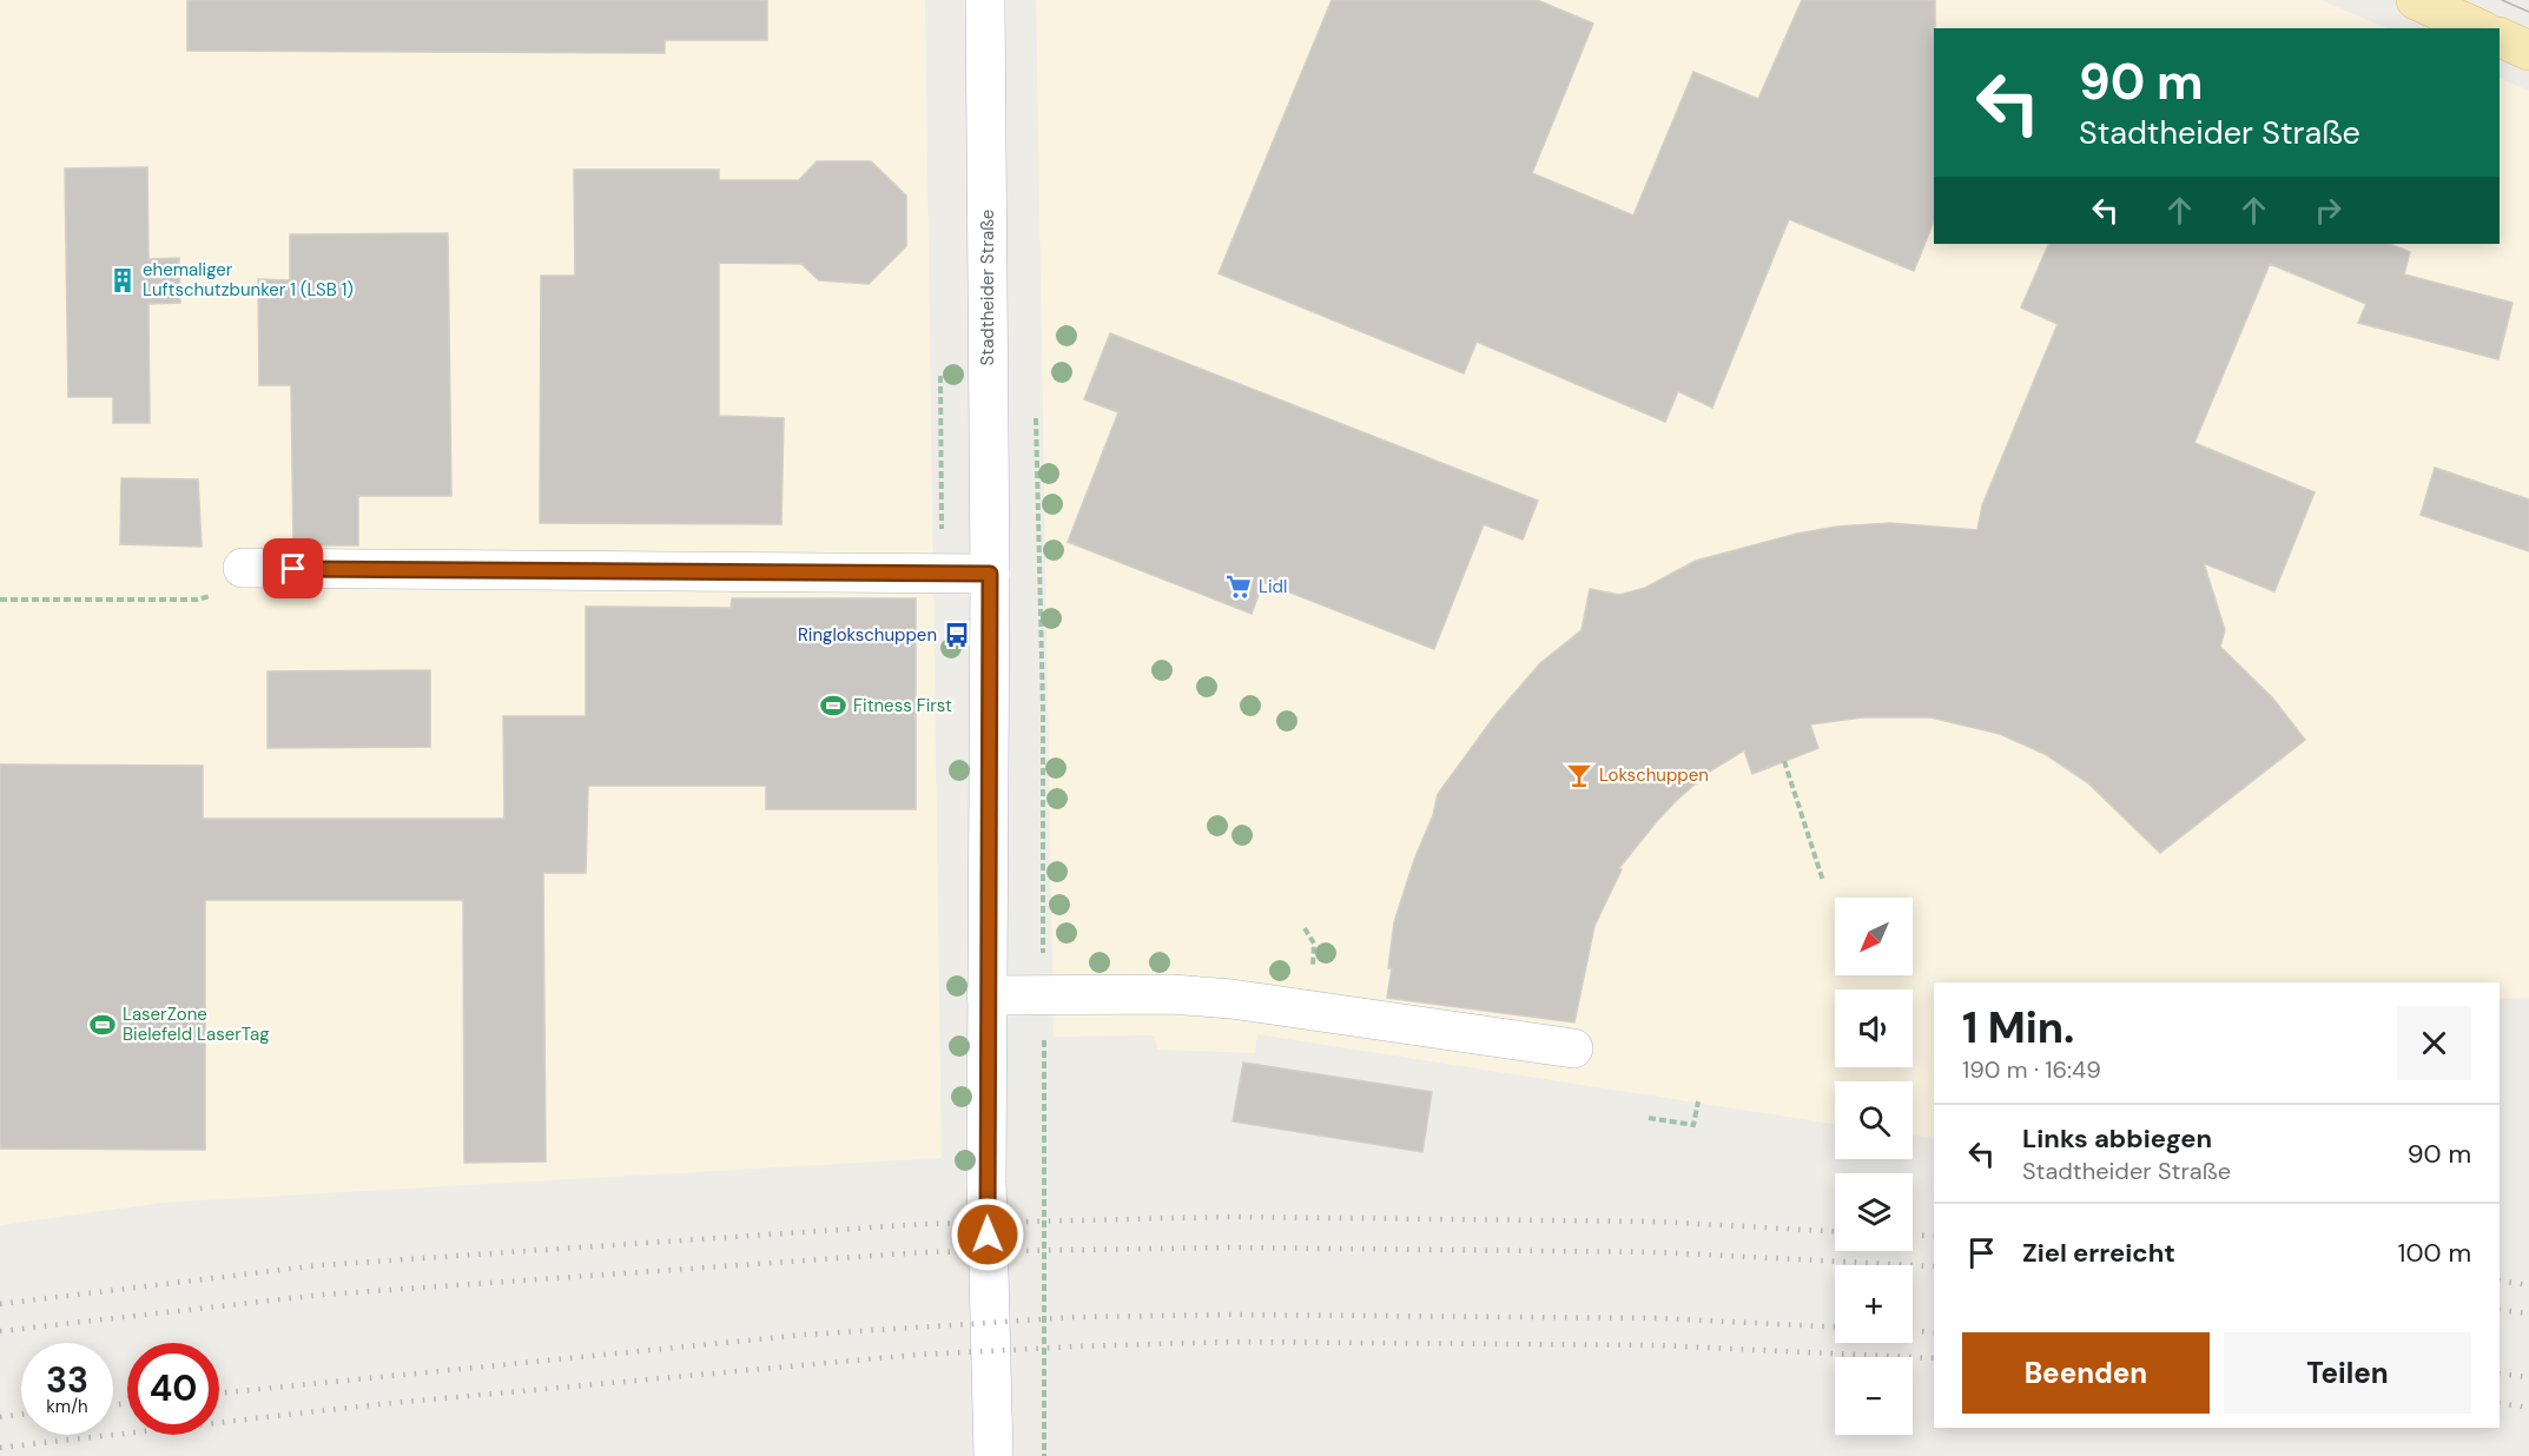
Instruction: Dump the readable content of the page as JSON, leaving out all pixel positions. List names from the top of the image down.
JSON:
{
  "streets": {
    "street": ["Stadtheider Straße"]
  },
  "places": {
    "building": ["ehemaliger Luftschutzbunker 1 (LSB 1)"],
    "supermarket": ["Lidl"],
    "bus stop": ["Ringlokschuppen"],
    "sports": ["Fitness First", "LaserZone Bielefeld LaserTag"],
    "bar": ["Lokschuppen"]
  },
  "north": "bottom left",
  "page": {
    "turn": ["90 m", "Stadtheider Straße"],
    "map_buttons": ["+", "−"],
    "heading": ["1 Min.", "190 m · 16:49"],
    "list": [
      {
        "name": "Links abbiegen",
        "note": "Stadtheider Straße",
        "value": "90 m"
      },
      {
        "name": "Ziel erreicht",
        "value": "100 m"
      }
    ],
    "buttons": ["Beenden", "Teilen"],
    "speed": "33 km/h",
    "limit": "40"
  }
}
